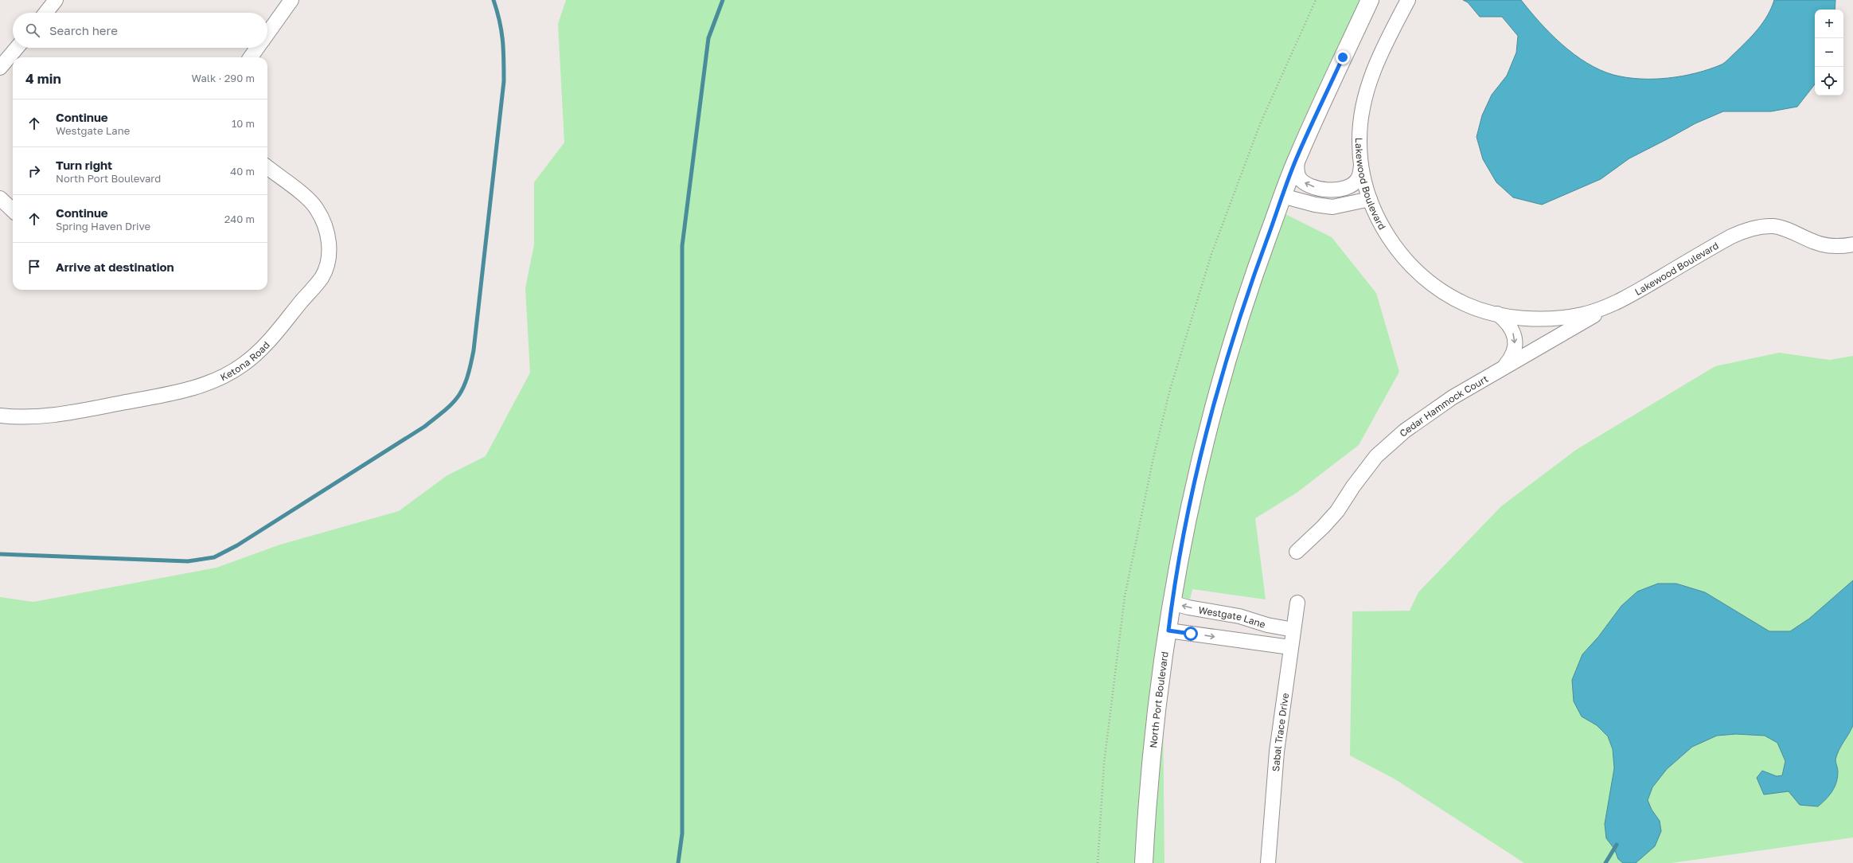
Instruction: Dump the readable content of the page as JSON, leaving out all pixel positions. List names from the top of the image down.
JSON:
{
  "streets": {
    "street": [
      "Lakewood Boulevard",
      "Ketona Road",
      "Cedar Hammock Court",
      "Westgate Lane",
      "North Port Boulevard",
      "Sabal Trace Drive"
    ]
  },
  "crossings": [
    ["Lakewood Boulevard", "Cedar Hammock Court"],
    ["Westgate Lane", "North Port Boulevard"],
    ["Westgate Lane", "Sabal Trace Drive"]
  ],
  "page": {
    "map_buttons": ["+", "−"],
    "search": "Search here",
    "heading": ["4 min", "Walk · 290 m"],
    "list": [
      ["Continue", "Westgate Lane", "10 m"],
      ["Turn right", "North Port Boulevard", "40 m"],
      ["Continue", "Spring Haven Drive", "240 m"],
      "Arrive at destination"
    ]
  }
}
